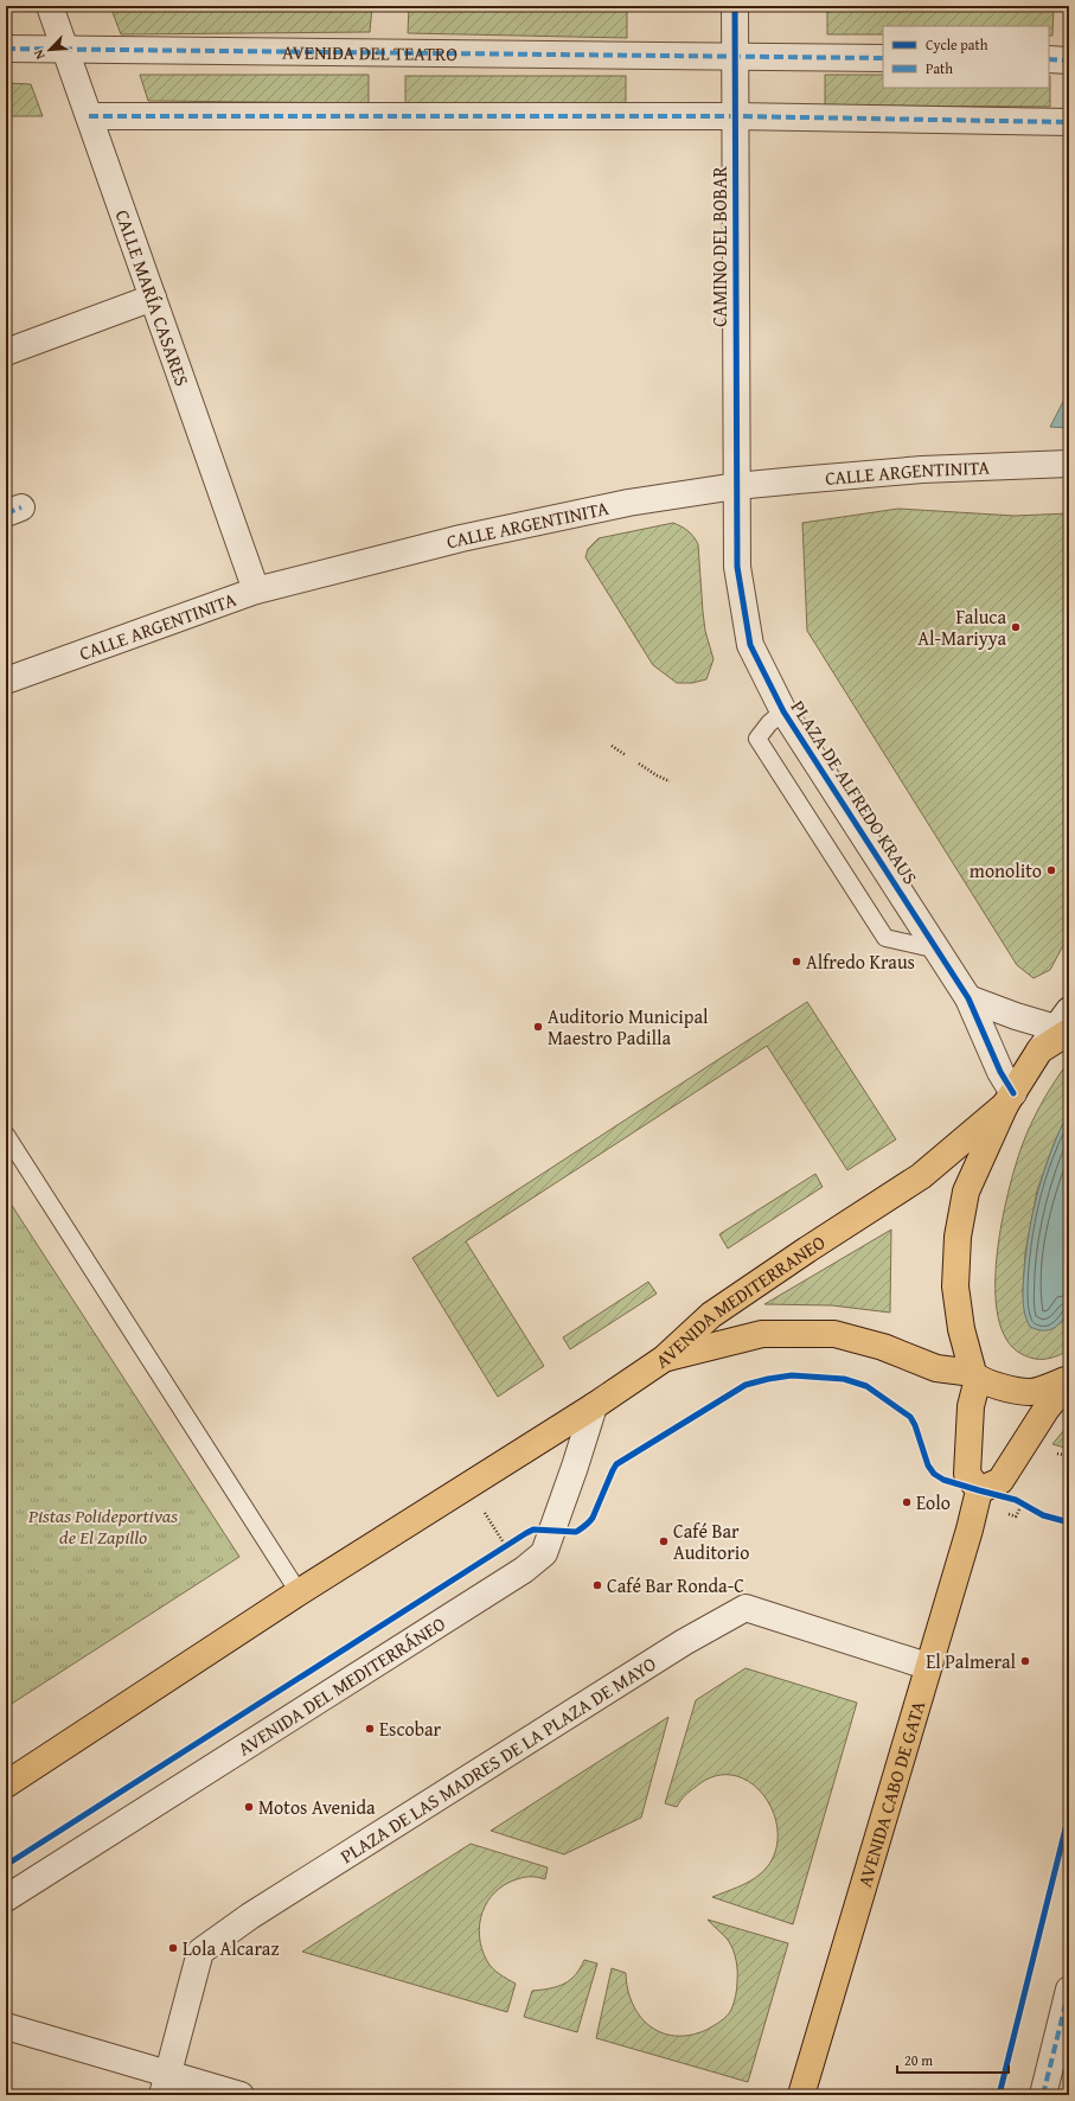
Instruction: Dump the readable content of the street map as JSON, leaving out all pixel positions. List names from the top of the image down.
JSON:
{
  "streets": {
    "main road": ["AVENIDA MEDITERRANEO", "AVENIDA CABO DE GATA"],
    "street": [
      "AVENIDA DEL TEATRO",
      "CAMINO DEL BOBAR",
      "CALLE MARÍA CASARES",
      "CALLE ARGENTINITA",
      "PLAZA DE ALFREDO KRAUS",
      "AVENIDA DEL MEDITERRÁNEO",
      "PLAZA DE LAS MADRES DE LA PLAZA DE MAYO"
    ]
  },
  "crossings": [
    ["AVENIDA DEL TEATRO", "CAMINO DEL BOBAR"],
    ["AVENIDA DEL TEATRO", "CALLE MARÍA CASARES"],
    ["CAMINO DEL BOBAR", "CALLE ARGENTINITA"],
    ["CAMINO DEL BOBAR", "PLAZA DE ALFREDO KRAUS"],
    ["CALLE MARÍA CASARES", "CALLE ARGENTINITA"],
    ["CALLE ARGENTINITA", "PLAZA DE ALFREDO KRAUS"],
    ["PLAZA DE ALFREDO KRAUS", "AVENIDA MEDITERRANEO"],
    ["PLAZA DE LAS MADRES DE LA PLAZA DE MAYO", "AVENIDA CABO DE GATA"]
  ],
  "parks": ["Pistas Polideportivas de El Zapillo"],
  "places": [
    "Faluca Al-Mariyya",
    "monolito",
    "Alfredo Kraus",
    "Auditorio Municipal Maestro Padilla",
    "Eolo",
    "Café Bar Auditorio",
    "Café Bar Ronda-C",
    "El Palmeral",
    "Escobar",
    "Motos Avenida",
    "Lola Alcaraz"
  ],
  "legend": ["Cycle path", "Path"],
  "scale_bar": "20 m",
  "north": "bottom left"
}
